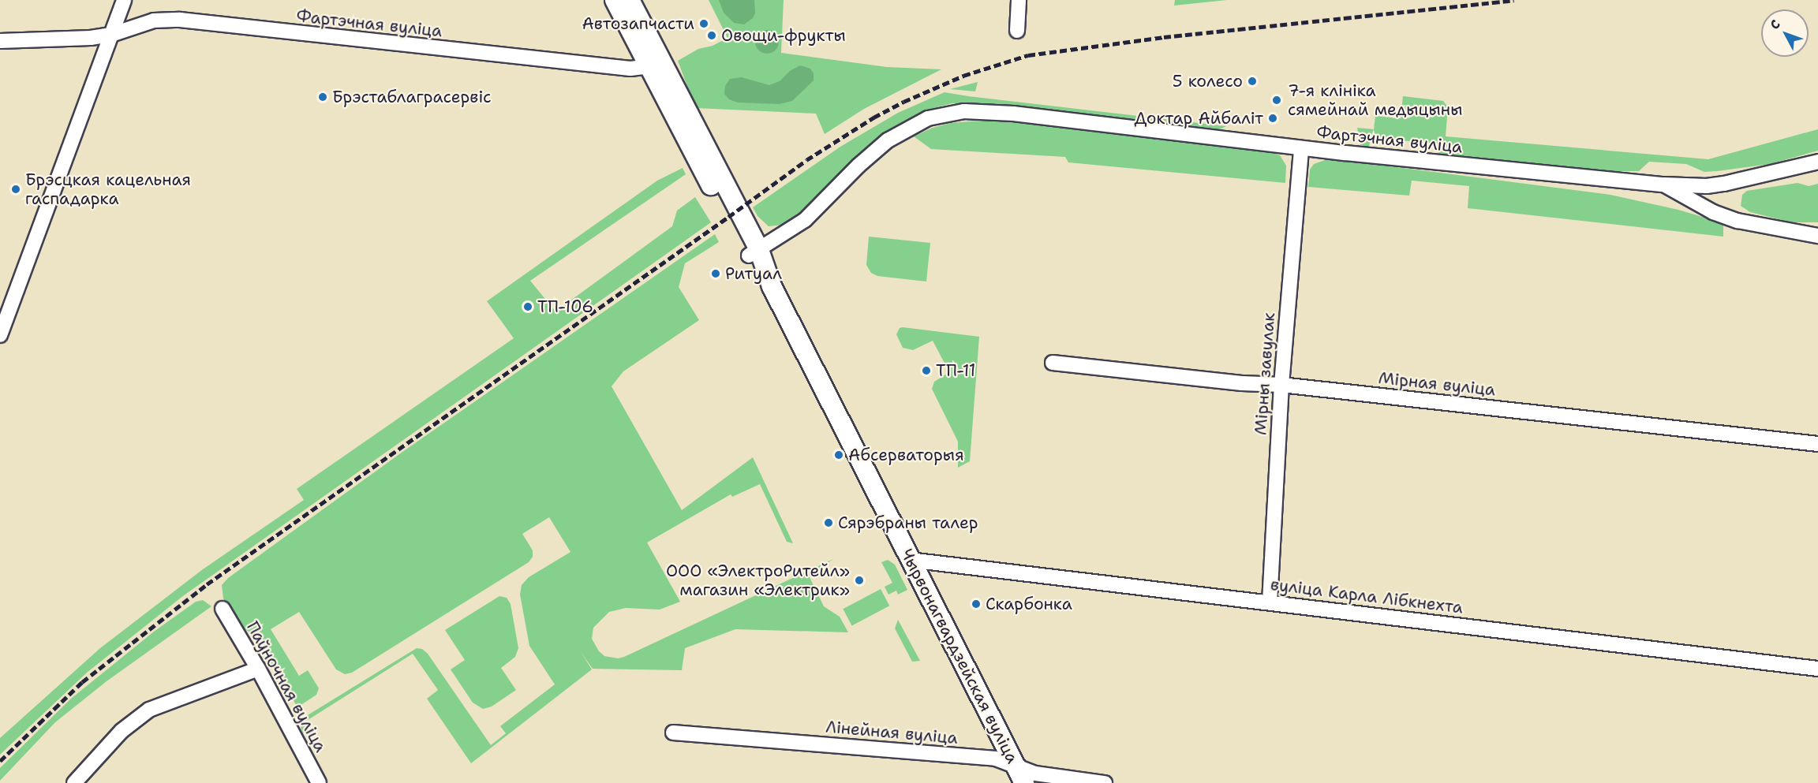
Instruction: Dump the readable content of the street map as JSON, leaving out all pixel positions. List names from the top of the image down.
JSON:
{
  "streets": {
    "main road": ["Чырвонагвардзейская вуліца"],
    "street": [
      "Фартэчная вуліца",
      "Мірны завулак",
      "Мірная вуліца",
      "вуліца Карла Лібкнехта",
      "Паўночная вуліца",
      "Лінейная вуліца"
    ]
  },
  "crossings": [
    ["Фартэчная вуліца", "Мірны завулак"],
    ["Фартэчная вуліца", "Чырвонагвардзейская вуліца"],
    ["Мірны завулак", "Мірная вуліца"],
    ["Мірны завулак", "вуліца Карла Лібкнехта"],
    ["вуліца Карла Лібкнехта", "Чырвонагвардзейская вуліца"],
    ["Чырвонагвардзейская вуліца", "Лінейная вуліца"]
  ],
  "places": [
    "Автозапчасти",
    "Овощи-фрукты",
    "5 колесо",
    "Брэстаблаграсервіс",
    "7-я клініка сямейнай медыцыны",
    "Доктар Айбаліт",
    "Брэсцкая кацельная гаспадарка",
    "Ритуал",
    "ТП-106",
    "ТП-11",
    "Абсерваторыя",
    "Сярэбраны талер",
    "ООО «ЭлектроРитейл» магазин «Электрик»",
    "Скарбонка"
  ],
  "north": "top left"
}
